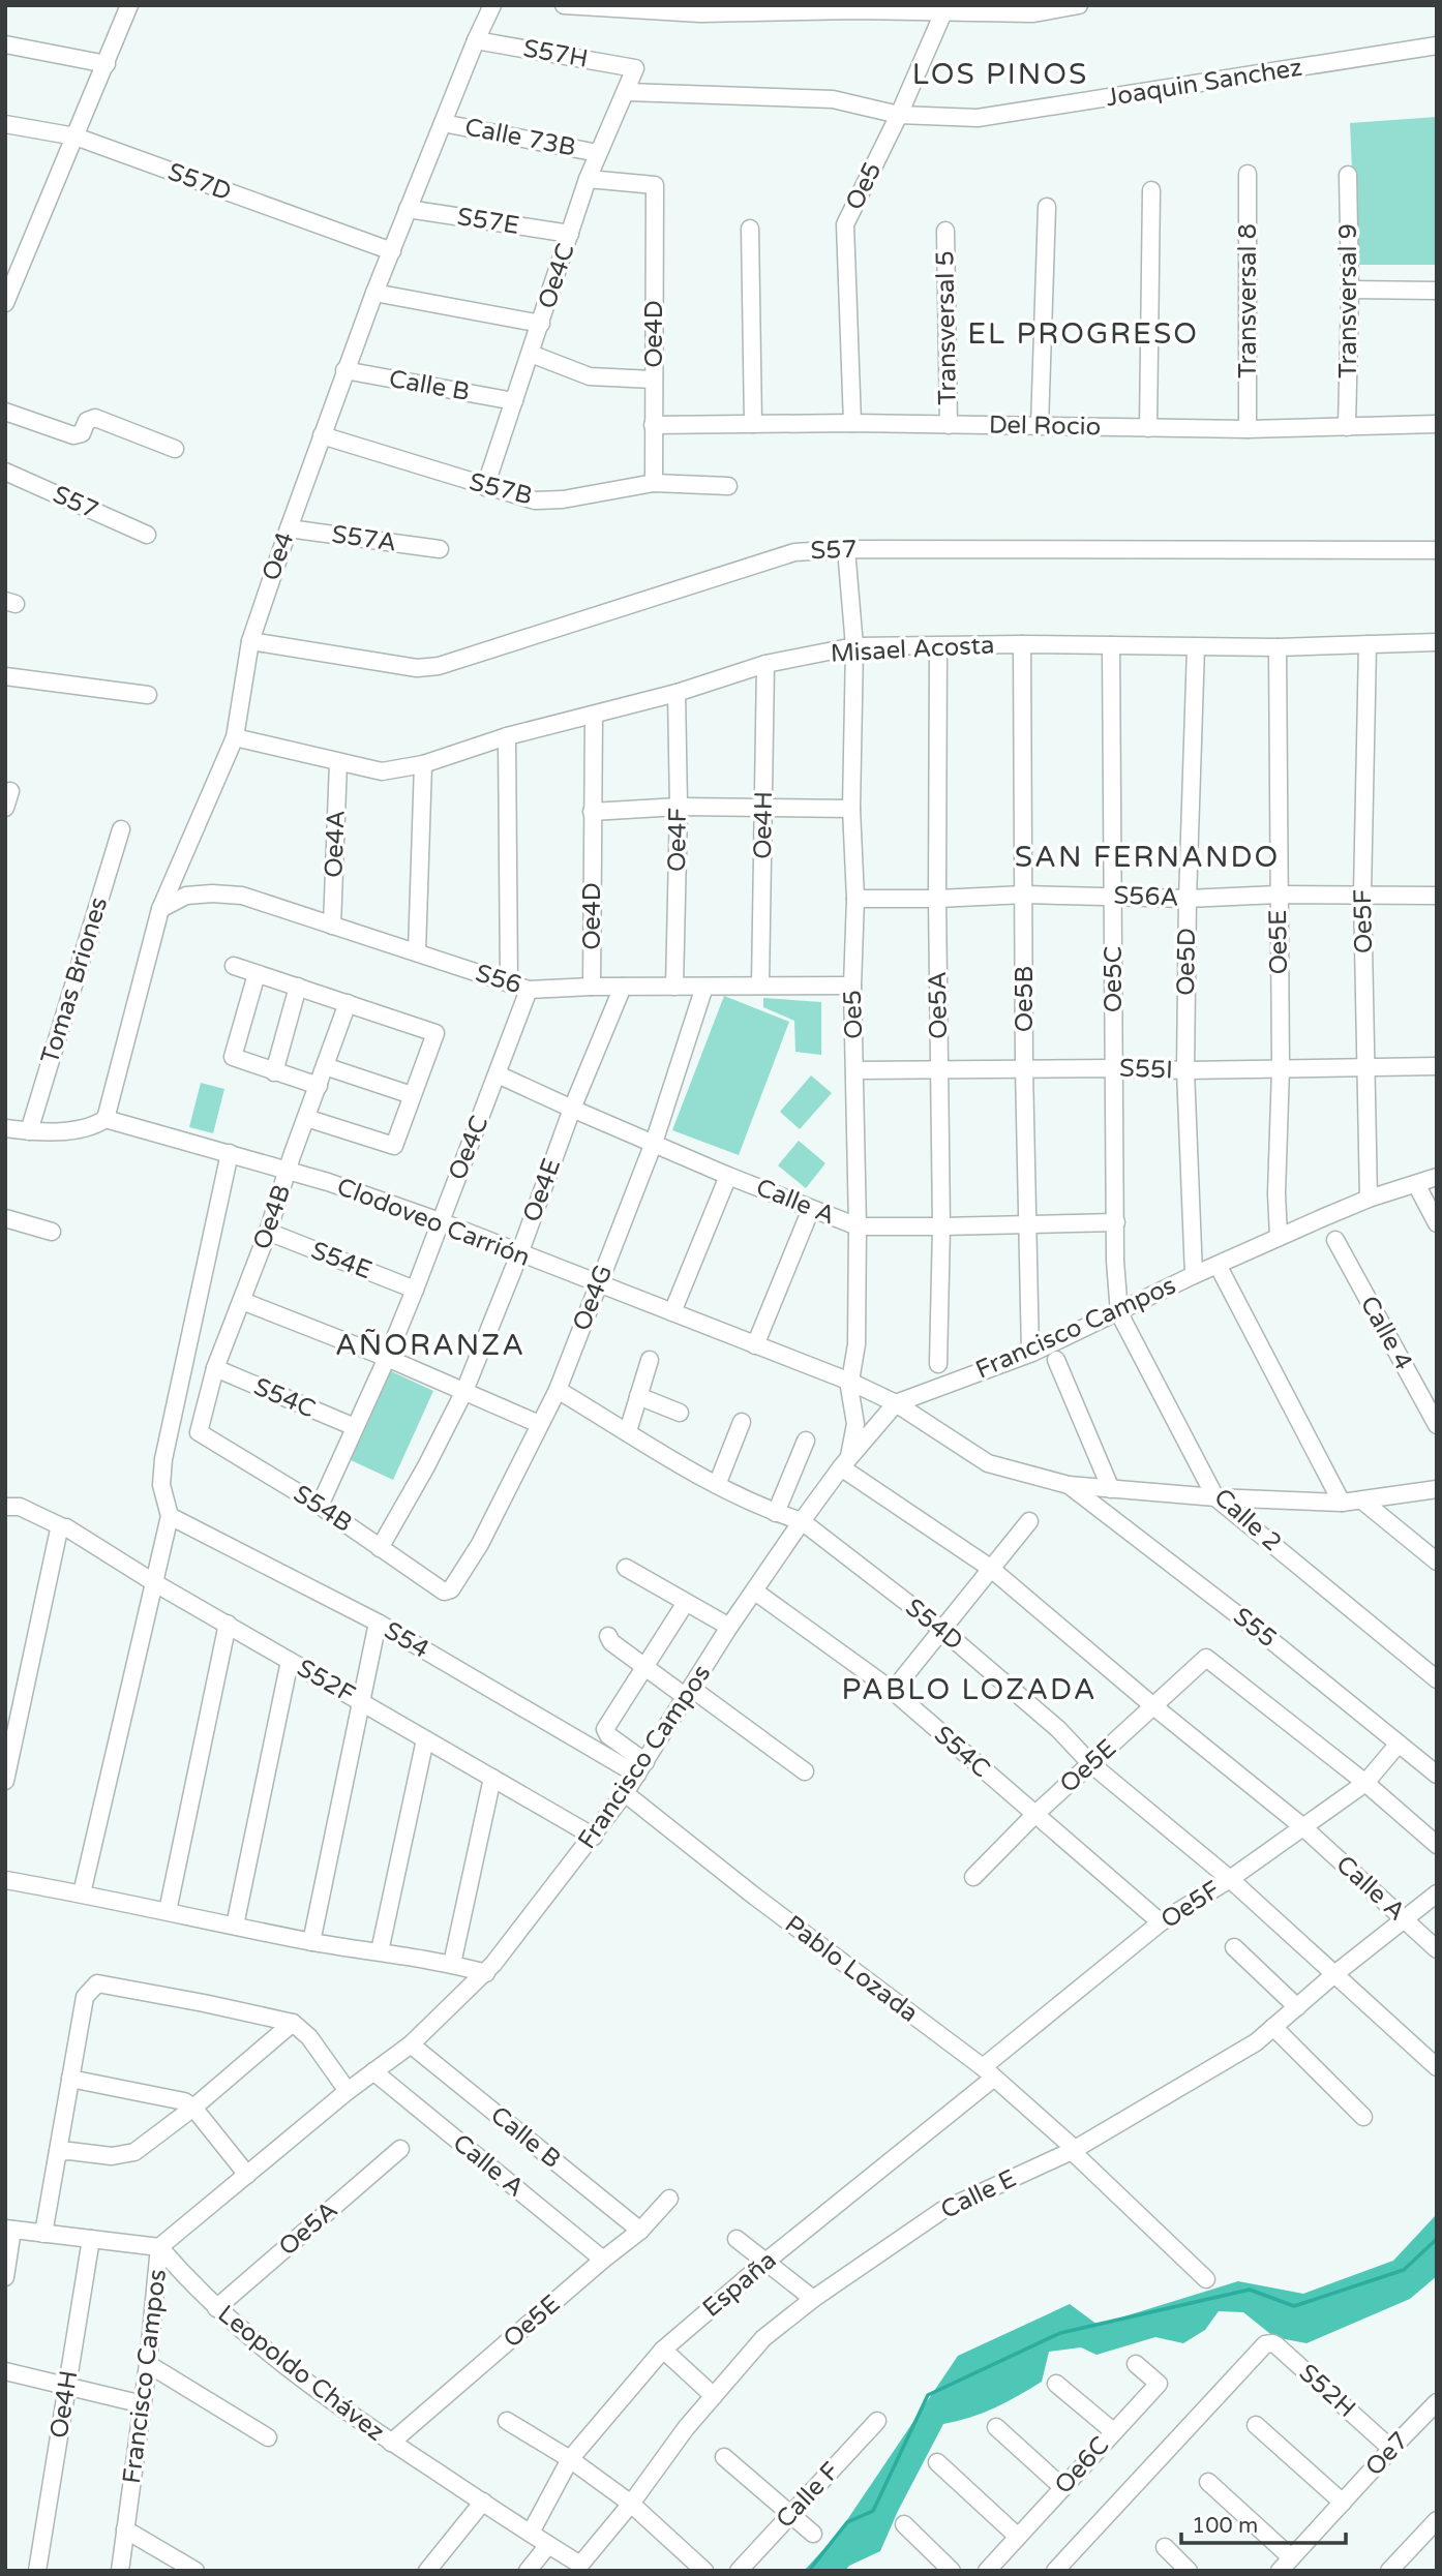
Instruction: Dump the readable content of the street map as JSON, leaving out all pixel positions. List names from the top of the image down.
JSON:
{
  "streets": {
    "street": [
      "S57H",
      "Joaquin Sanchez",
      "Calle 73B",
      "S57D",
      "Oe5",
      "S57E",
      "Oe4C",
      "Transversal 8",
      "Transversal 9",
      "Transversal 5",
      "Oe4D",
      "Calle B",
      "Del Rocio",
      "S57B",
      "S57",
      "S57A",
      "Oe4",
      "Misael Acosta",
      "Oe4H",
      "Oe4F",
      "Oe4A",
      "S56A",
      "Oe5F",
      "Oe5E",
      "Oe5D",
      "S56",
      "Oe5C",
      "Tomas Briones",
      "Oe5B",
      "Oe5A",
      "S55I",
      "Oe4E",
      "Calle A",
      "Oe4B",
      "Clodoveo Carrión",
      "S54E",
      "Oe4G",
      "Francisco Campos",
      "Calle 4",
      "S54C",
      "S54B",
      "Calle 2",
      "S54D",
      "S55",
      "S54",
      "S52F",
      "Pablo Lozada",
      "Calle E",
      "España",
      "Leopoldo Chávez",
      "S52H",
      "Oe7",
      "Oe6C",
      "Calle F"
    ]
  },
  "crossings": [
    ["S57H", "Oe4C"],
    ["S57H", "Oe4"],
    ["Joaquin Sanchez", "Oe5"],
    ["Joaquin Sanchez", "Oe4C"],
    ["Calle 73B", "Oe4C"],
    ["Calle 73B", "Oe4"],
    ["S57D", "Oe4"],
    ["Oe5", "Del Rocio"],
    ["Oe5", "S57"],
    ["Oe5", "Misael Acosta"],
    ["Oe5", "S56A"],
    ["Oe5", "S56"],
    ["Oe5", "S55I"],
    ["Oe5", "Calle A"],
    ["Oe5", "Clodoveo Carrión"],
    ["Oe5", "Francisco Campos"],
    ["S57E", "Oe4C"],
    ["S57E", "Oe4"],
    ["Oe4C", "Oe4D"],
    ["Oe4C", "Calle B"],
    ["Oe4C", "S57B"],
    ["Oe4C", "S56"],
    ["Oe4C", "Calle A"],
    ["Oe4C", "Clodoveo Carrión"],
    ["Oe4C", "S54E"],
    ["Oe4C", "S54C"],
    ["Oe4C", "S54B"],
    ["Transversal 8", "Del Rocio"],
    ["Transversal 9", "Del Rocio"],
    ["Transversal 5", "Del Rocio"],
    ["Oe4D", "Del Rocio"],
    ["Oe4D", "S57B"],
    ["Oe4D", "Misael Acosta"],
    ["Oe4D", "S56"],
    ["Calle B", "Oe4"],
    ["Calle B", "Oe5E"],
    ["Calle B", "Francisco Campos"],
    ["S57B", "Oe4"],
    ["S57", "Oe4"],
    ["S57A", "Oe4"],
    ["Oe4", "Misael Acosta"],
    ["Oe4", "S56"],
    ["Oe4", "Clodoveo Carrión"],
    ["Misael Acosta", "Oe4H"],
    ["Misael Acosta", "Oe4F"],
    ["Misael Acosta", "Oe4A"],
    ["Misael Acosta", "Oe5F"],
    ["Misael Acosta", "Oe5E"],
    ["Misael Acosta", "Oe5D"],
    ["Misael Acosta", "Oe5C"],
    ["Misael Acosta", "Oe5B"],
    ["Misael Acosta", "Oe5A"],
    ["Oe4H", "S56"],
    ["Oe4F", "S56"],
    ["Oe4A", "S56"],
    ["S56A", "Oe5F"],
    ["S56A", "Oe5E"],
    ["S56A", "Oe5D"],
    ["S56A", "Oe5C"],
    ["S56A", "Oe5B"],
    ["S56A", "Oe5A"],
    ["Oe5F", "Oe5E"],
    ["Oe5F", "S55I"],
    ["Oe5F", "Calle A"],
    ["Oe5F", "Francisco Campos"],
    ["Oe5F", "S54C"],
    ["Oe5F", "S54D"],
    ["Oe5F", "S55"],
    ["Oe5F", "Pablo Lozada"],
    ["Oe5F", "España"],
    ["Oe5E", "S55I"],
    ["Oe5E", "Calle A"],
    ["Oe5E", "Francisco Campos"],
    ["Oe5E", "S54C"],
    ["Oe5E", "S54D"],
    ["Oe5E", "Leopoldo Chávez"],
    ["Oe5D", "S55I"],
    ["Oe5D", "Francisco Campos"],
    ["S56", "Oe4E"],
    ["S56", "Oe4G"],
    ["Oe5C", "S55I"],
    ["Oe5C", "Calle A"],
    ["Oe5C", "Francisco Campos"],
    ["Oe5C", "Calle 2"],
    ["Oe5B", "S55I"],
    ["Oe5B", "Calle A"],
    ["Oe5B", "Francisco Campos"],
    ["Oe5A", "S55I"],
    ["Oe5A", "Calle A"],
    ["Oe5A", "Leopoldo Chávez"],
    ["Oe4E", "Calle A"],
    ["Oe4E", "Clodoveo Carrión"],
    ["Oe4E", "S54B"],
    ["Calle A", "Oe4G"],
    ["Calle A", "Francisco Campos"],
    ["Calle A", "Calle E"],
    ["Oe4B", "Clodoveo Carrión"],
    ["Oe4B", "S54E"],
    ["Oe4B", "S54C"],
    ["Oe4B", "S54B"],
    ["Clodoveo Carrión", "Oe4G"],
    ["Clodoveo Carrión", "Francisco Campos"],
    ["Clodoveo Carrión", "S55"],
    ["Oe4G", "S54B"],
    ["Oe4G", "S54D"],
    ["Francisco Campos", "S54C"],
    ["Francisco Campos", "Calle 2"],
    ["Francisco Campos", "S54D"],
    ["Francisco Campos", "S54"],
    ["Francisco Campos", "S52F"],
    ["Francisco Campos", "Pablo Lozada"],
    ["Francisco Campos", "Leopoldo Chávez"],
    ["S54D", "Calle E"],
    ["Pablo Lozada", "Calle E"],
    ["Pablo Lozada", "España"],
    ["Calle E", "Leopoldo Chávez"],
    ["España", "Leopoldo Chávez"],
    ["S52H", "Oe7"]
  ],
  "districts": [
    "LOS PINOS",
    "EL PROGRESO",
    "SAN FERNANDO",
    "AÑORANZA",
    "PABLO LOZADA"
  ],
  "scale_bar": "100 m"
}
